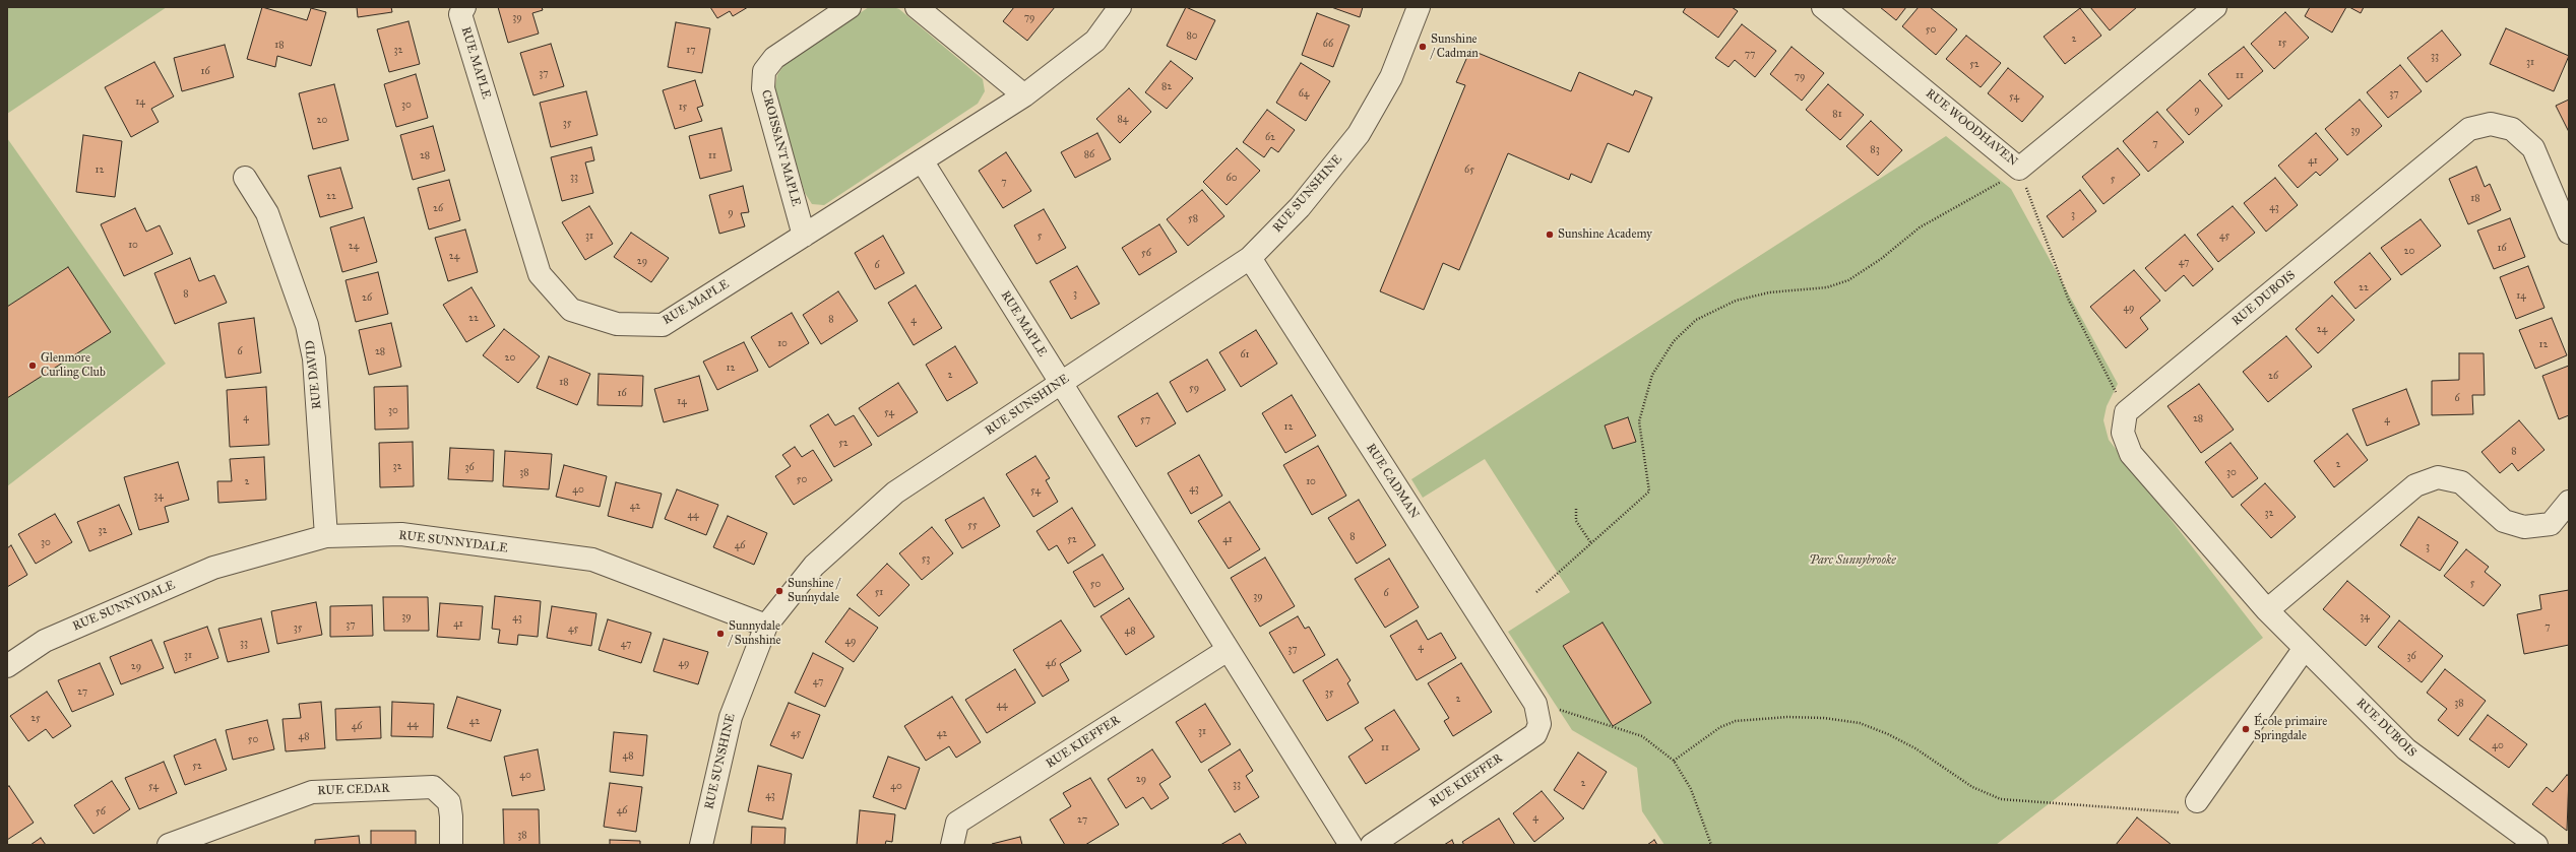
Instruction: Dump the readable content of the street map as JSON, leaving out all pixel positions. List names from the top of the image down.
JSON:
{
  "streets": {
    "street": [
      "RUE MAPLE",
      "RUE WOODHAVEN",
      "CROISSANT MAPLE",
      "RUE SUNSHINE",
      "RUE DUBOIS",
      "RUE DAVID",
      "RUE CADMAN",
      "RUE SUNNYDALE",
      "RUE KIEFFER",
      "RUE CEDAR"
    ]
  },
  "crossings": [
    ["RUE MAPLE", "CROISSANT MAPLE"],
    ["RUE MAPLE", "RUE SUNSHINE"],
    ["RUE SUNSHINE", "RUE CADMAN"],
    ["RUE SUNSHINE", "RUE SUNNYDALE"],
    ["RUE DAVID", "RUE SUNNYDALE"],
    ["RUE CADMAN", "RUE KIEFFER"]
  ],
  "parks": ["Parc Sunnybrooke"],
  "places": [
    "Sunshine / Cadman",
    "Sunshine Academy",
    "Glenmore Curling Club",
    "Sunshine / Sunnydale",
    "Sunnydale / Sunshine",
    "École primaire Springdale"
  ],
  "house_numbers": [
    "39",
    "79",
    "50",
    "80",
    "2",
    "15",
    "66",
    "18",
    "32",
    "17",
    "77",
    "33",
    "31",
    "52",
    "16",
    "37",
    "11",
    "79",
    "82",
    "64",
    "37",
    "54",
    "14",
    "30",
    "15",
    "9",
    "81",
    "84",
    "20",
    "35",
    "39",
    "62",
    "7",
    "83",
    "86",
    "28",
    "11",
    "41",
    "12",
    "65",
    "33",
    "60",
    "5",
    "7",
    "22",
    "18",
    "43",
    "26",
    "9",
    "3",
    "58",
    "31",
    "5",
    "45",
    "10",
    "24",
    "16",
    "20",
    "56",
    "24",
    "29",
    "47",
    "6",
    "22",
    "8",
    "3",
    "14",
    "26",
    "49",
    "22",
    "8",
    "4",
    "24",
    "10",
    "12",
    "6",
    "28",
    "61",
    "20",
    "12",
    "2",
    "26",
    "18",
    "59",
    "16",
    "6",
    "14",
    "30",
    "54",
    "4",
    "28",
    "57",
    "4",
    "12",
    "52",
    "8",
    "2",
    "32",
    "36",
    "38",
    "30",
    "50",
    "2",
    "10",
    "43",
    "40",
    "54",
    "34",
    "42",
    "32",
    "44",
    "55",
    "32",
    "8",
    "52",
    "41",
    "30",
    "46",
    "3",
    "53",
    "5",
    "50",
    "51",
    "6",
    "39",
    "39",
    "34",
    "43",
    "41",
    "37",
    "7",
    "35",
    "45",
    "48",
    "49",
    "33",
    "47",
    "4",
    "37",
    "31",
    "36",
    "49",
    "46",
    "29",
    "47",
    "27",
    "35",
    "2",
    "38",
    "44",
    "25",
    "42",
    "44",
    "46",
    "31",
    "45",
    "42",
    "48",
    "50",
    "40",
    "11",
    "48",
    "52",
    "40",
    "29",
    "2",
    "33",
    "54",
    "40",
    "43",
    "46",
    "56",
    "4",
    "27",
    "38"
  ]
}
